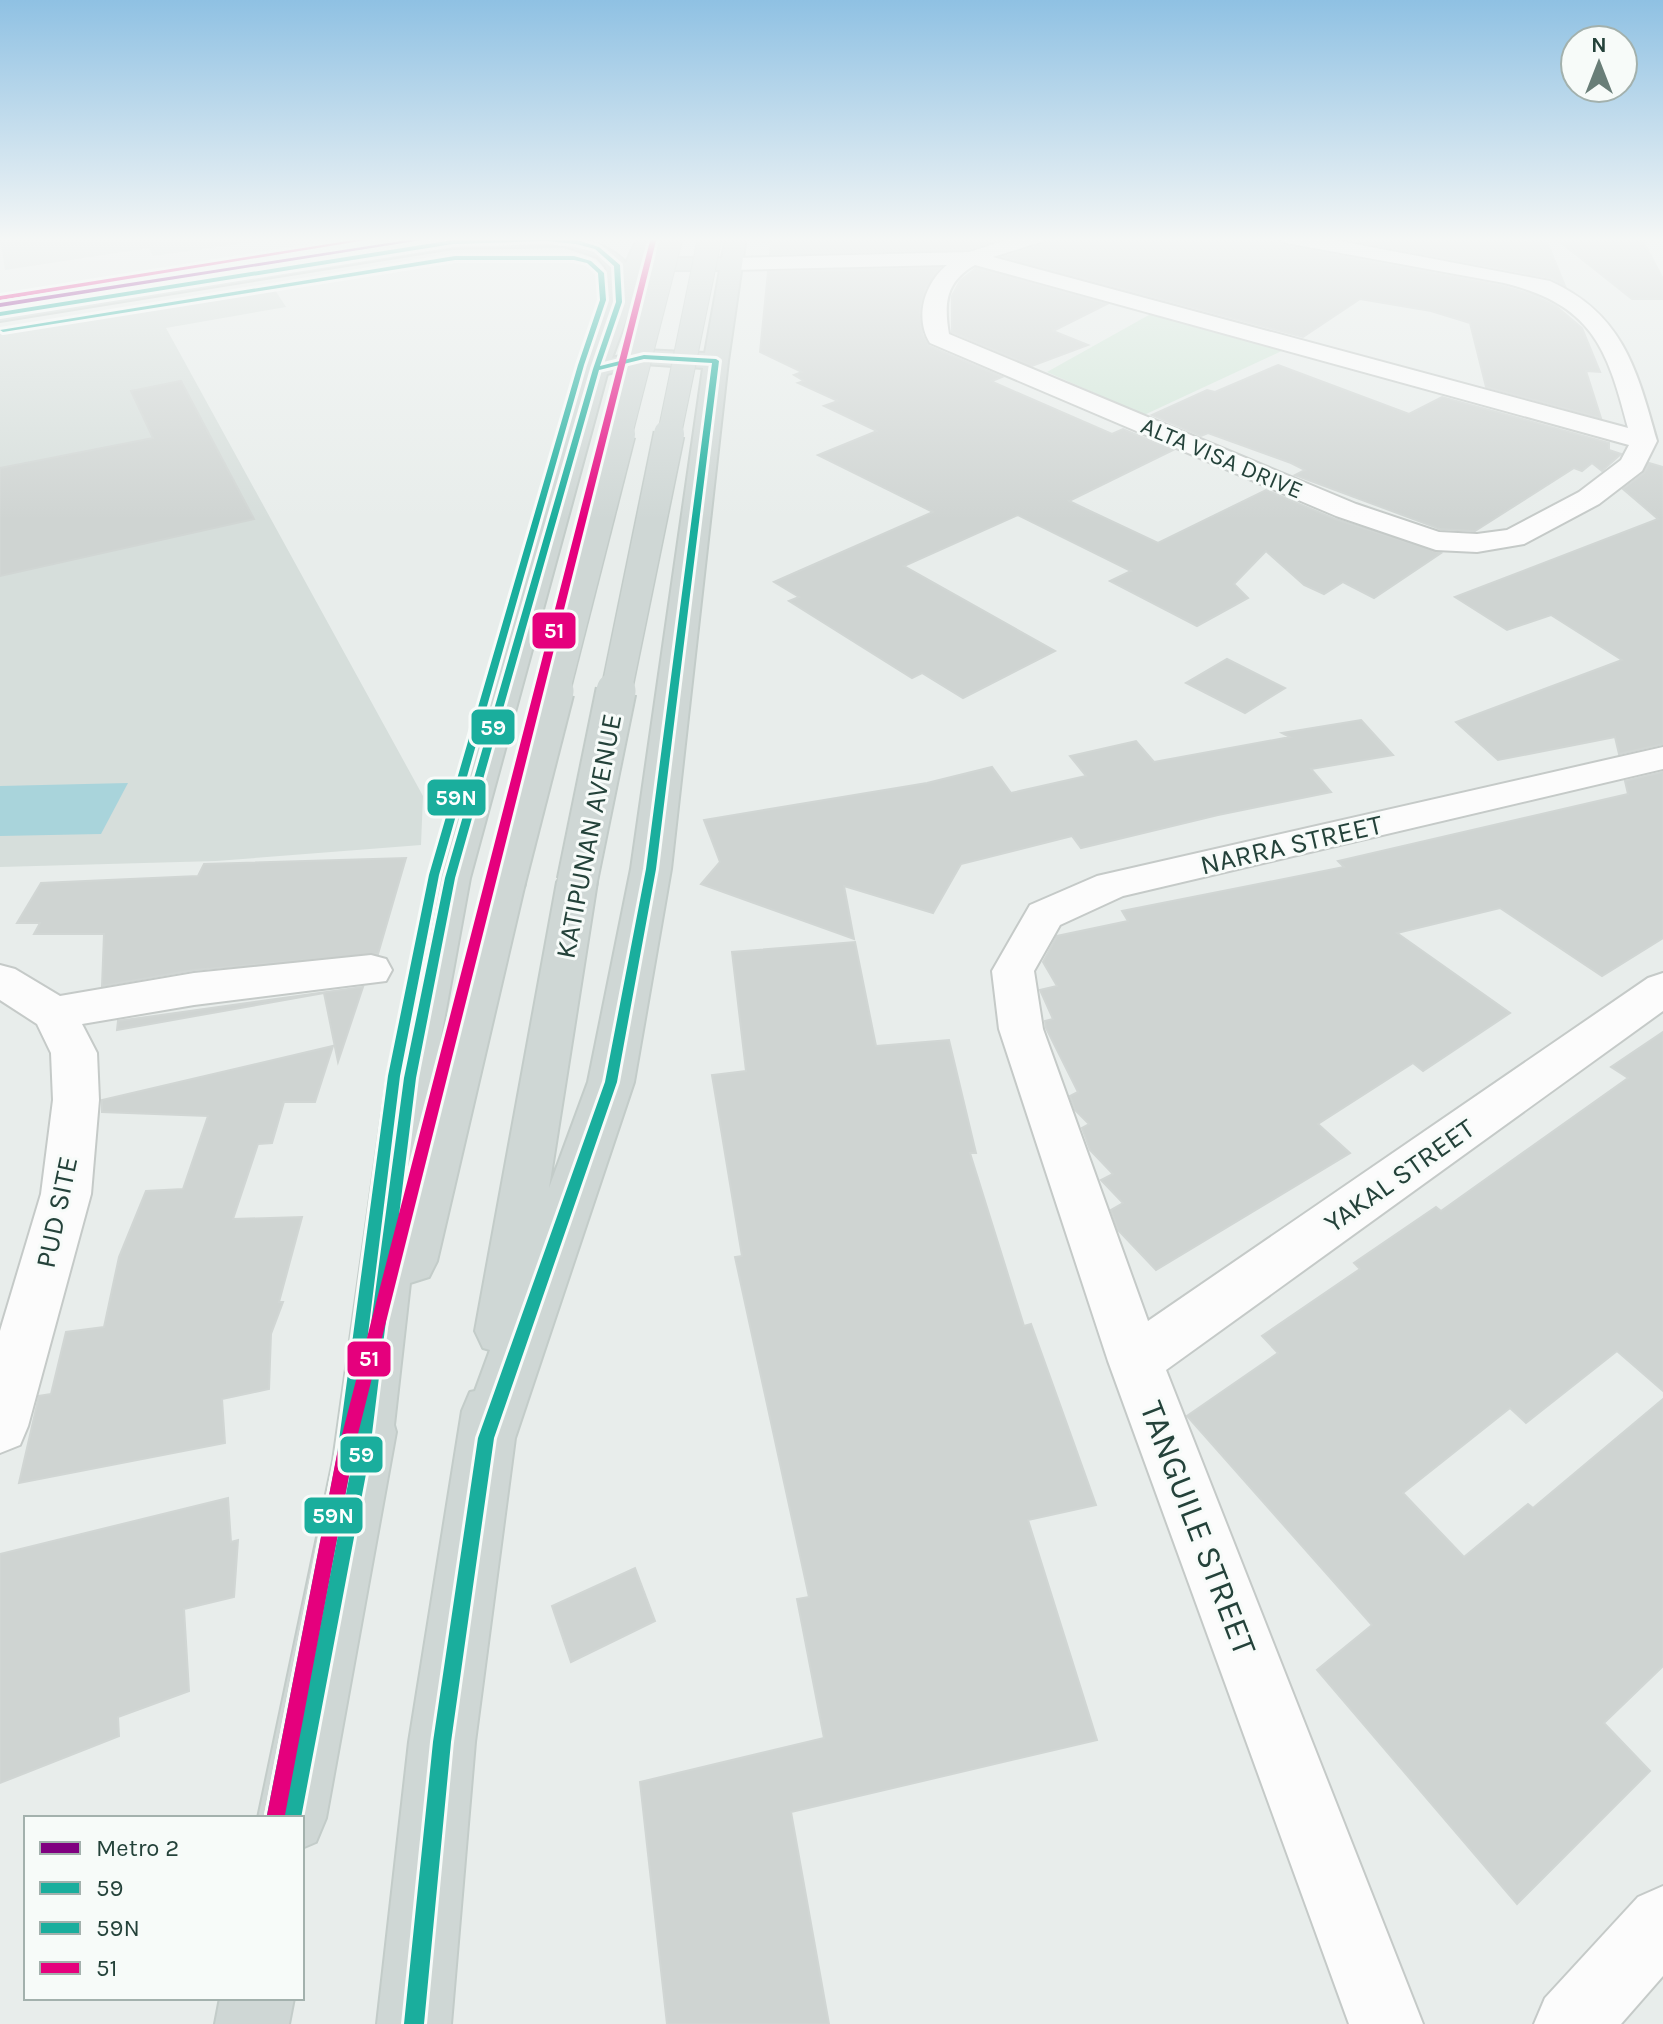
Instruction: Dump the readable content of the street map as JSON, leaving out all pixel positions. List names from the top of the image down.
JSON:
{
  "streets": {
    "main road": ["KATIPUNAN AVENUE"],
    "street": [
      "ALTA VISA DRIVE",
      "NARRA STREET",
      "YAKAL STREET",
      "PUD SITE",
      "TANGUILE STREET"
    ]
  },
  "crossings": [
    ["NARRA STREET", "TANGUILE STREET"],
    ["YAKAL STREET", "TANGUILE STREET"]
  ],
  "lines": ["transit line 59", "transit line 59N", "transit line 51"],
  "legend": [
    "Metro 2",
    "59",
    "59N",
    "51"
  ],
  "north": "top"
}
